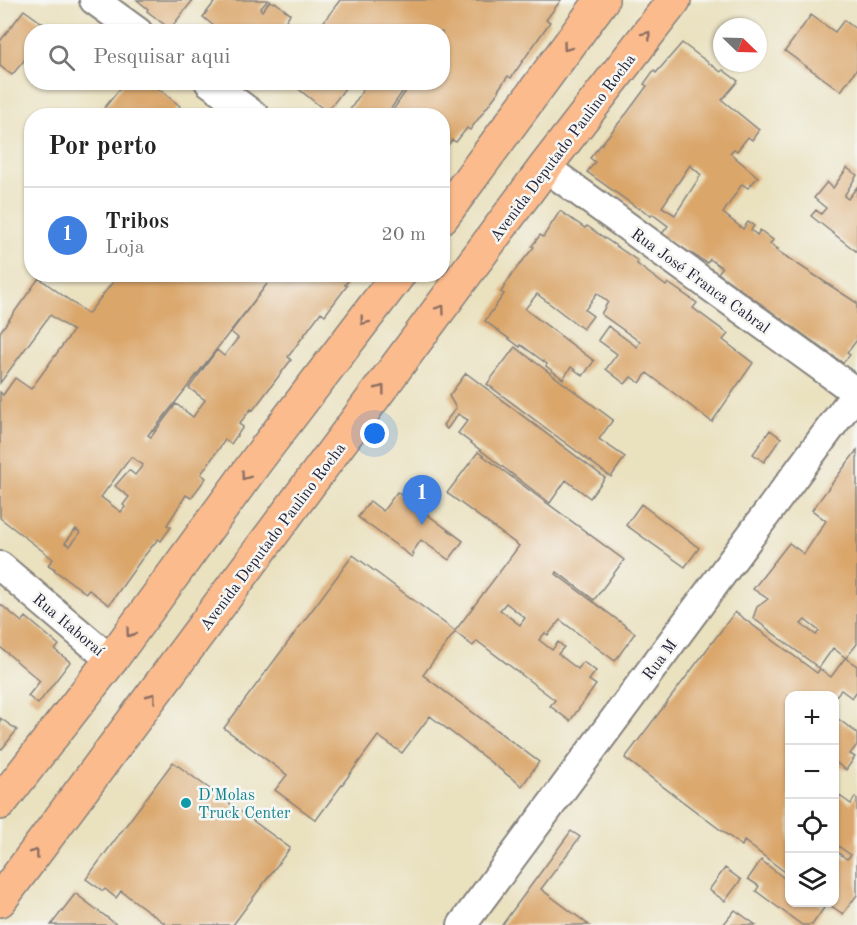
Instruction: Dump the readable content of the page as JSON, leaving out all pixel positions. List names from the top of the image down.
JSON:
{
  "streets": {
    "main road": ["Avenida Deputado Paulino Rocha"],
    "street": ["Rua José Franca Cabral", "Rua Itaboraí", "Rua M"]
  },
  "crossings": [
    ["Avenida Deputado Paulino Rocha", "Rua José Franca Cabral"],
    ["Rua José Franca Cabral", "Rua M"]
  ],
  "places": ["D'Molas Truck Center"],
  "north": "bottom right",
  "page": {
    "search": "Pesquisar aqui",
    "heading": "Por perto",
    "list": [
      {
        "mark": "1",
        "name": "Tribos",
        "note": "Loja",
        "value": "20 m"
      }
    ],
    "pins": "1",
    "map_buttons": ["+", "−"]
  }
}
